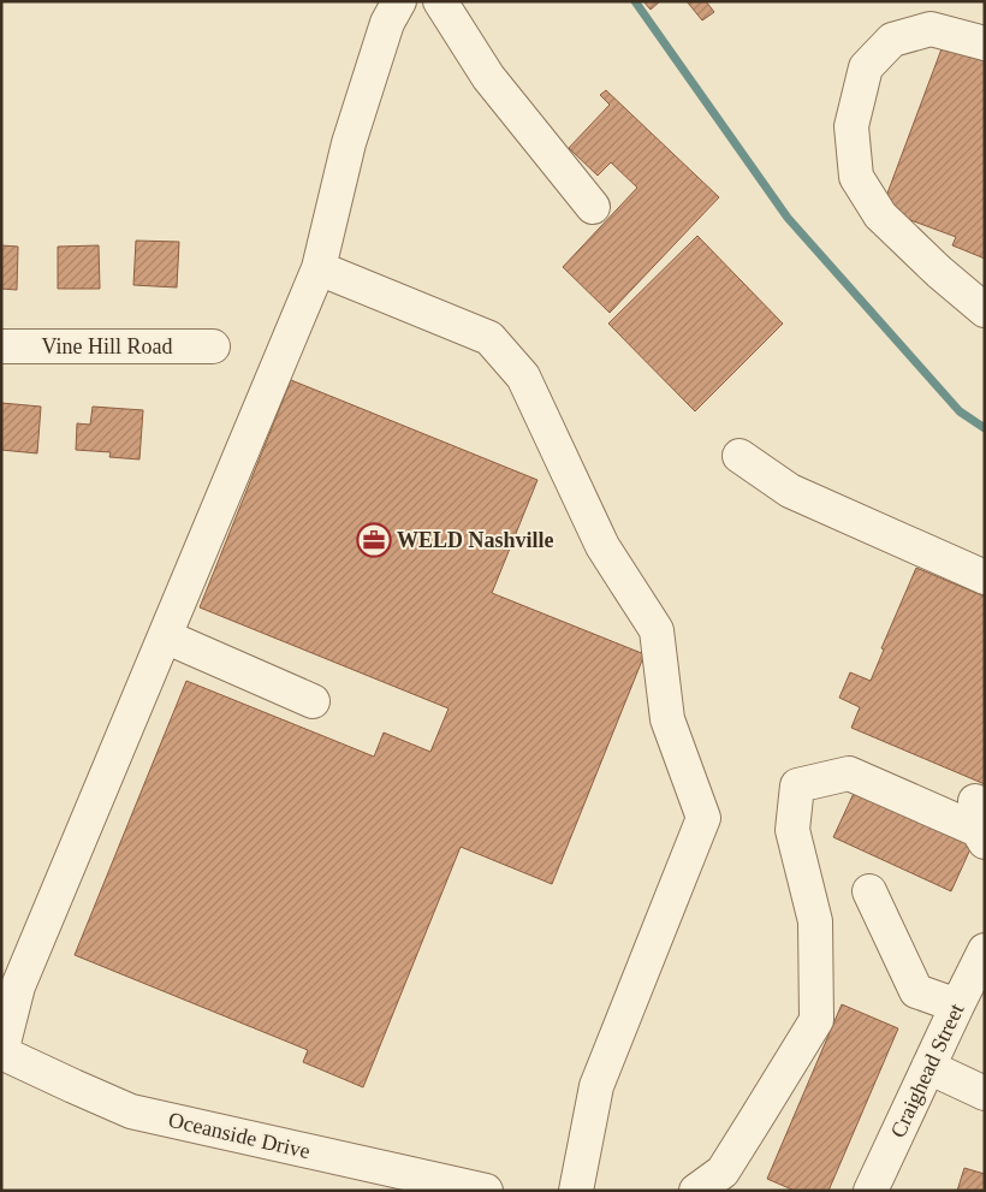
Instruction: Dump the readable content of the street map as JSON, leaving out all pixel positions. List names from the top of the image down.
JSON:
{
  "streets": {
    "street": ["Vine Hill Road", "Craighead Street", "Oceanside Drive"]
  },
  "places": {
    "office": ["WELD Nashville"]
  }
}
